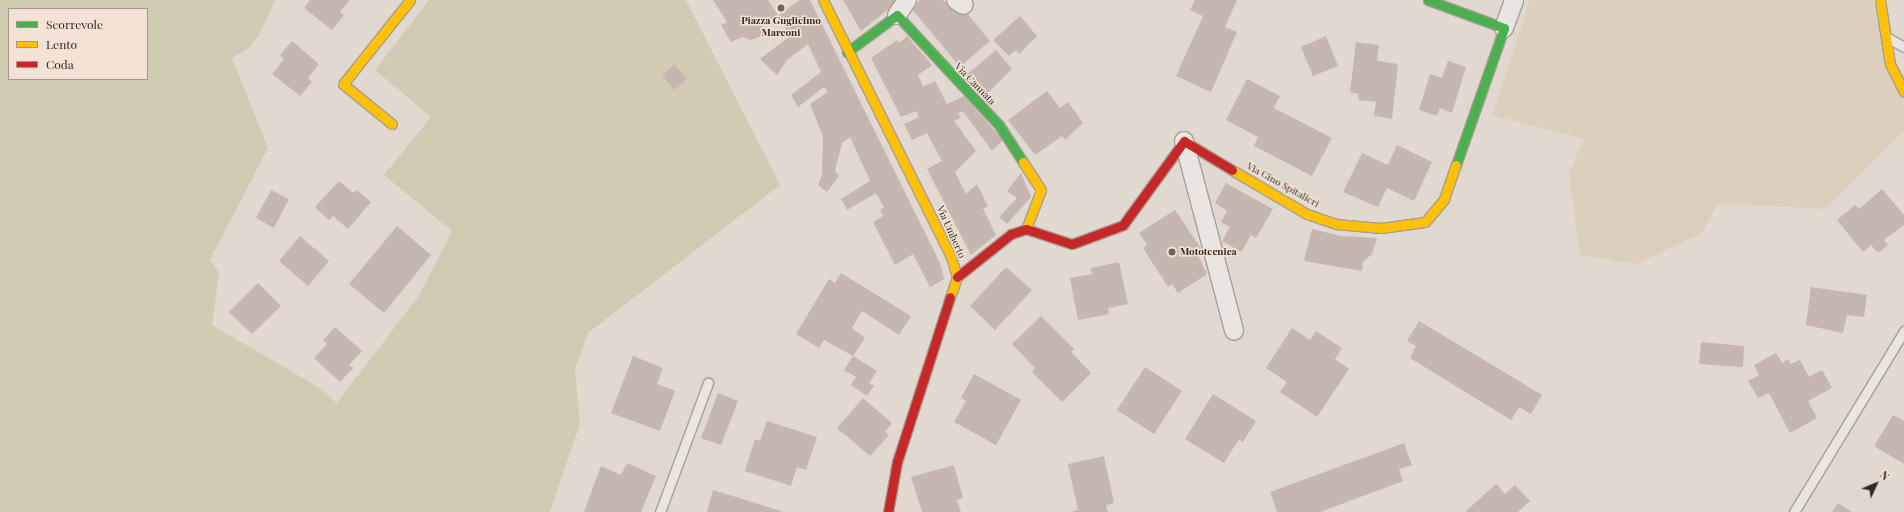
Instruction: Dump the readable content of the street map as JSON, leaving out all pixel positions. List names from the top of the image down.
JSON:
{
  "streets": {
    "street": ["Via Cannata", "Via Gino Spitalieri", "Via Umberto"]
  },
  "crossings": [
    ["Via Cannata", "Via Umberto"]
  ],
  "places": ["Piazza Guglielmo Marconi", "Mototecnica"],
  "legend": ["Scorrevole", "Lento", "Coda"],
  "north": "top right"
}
